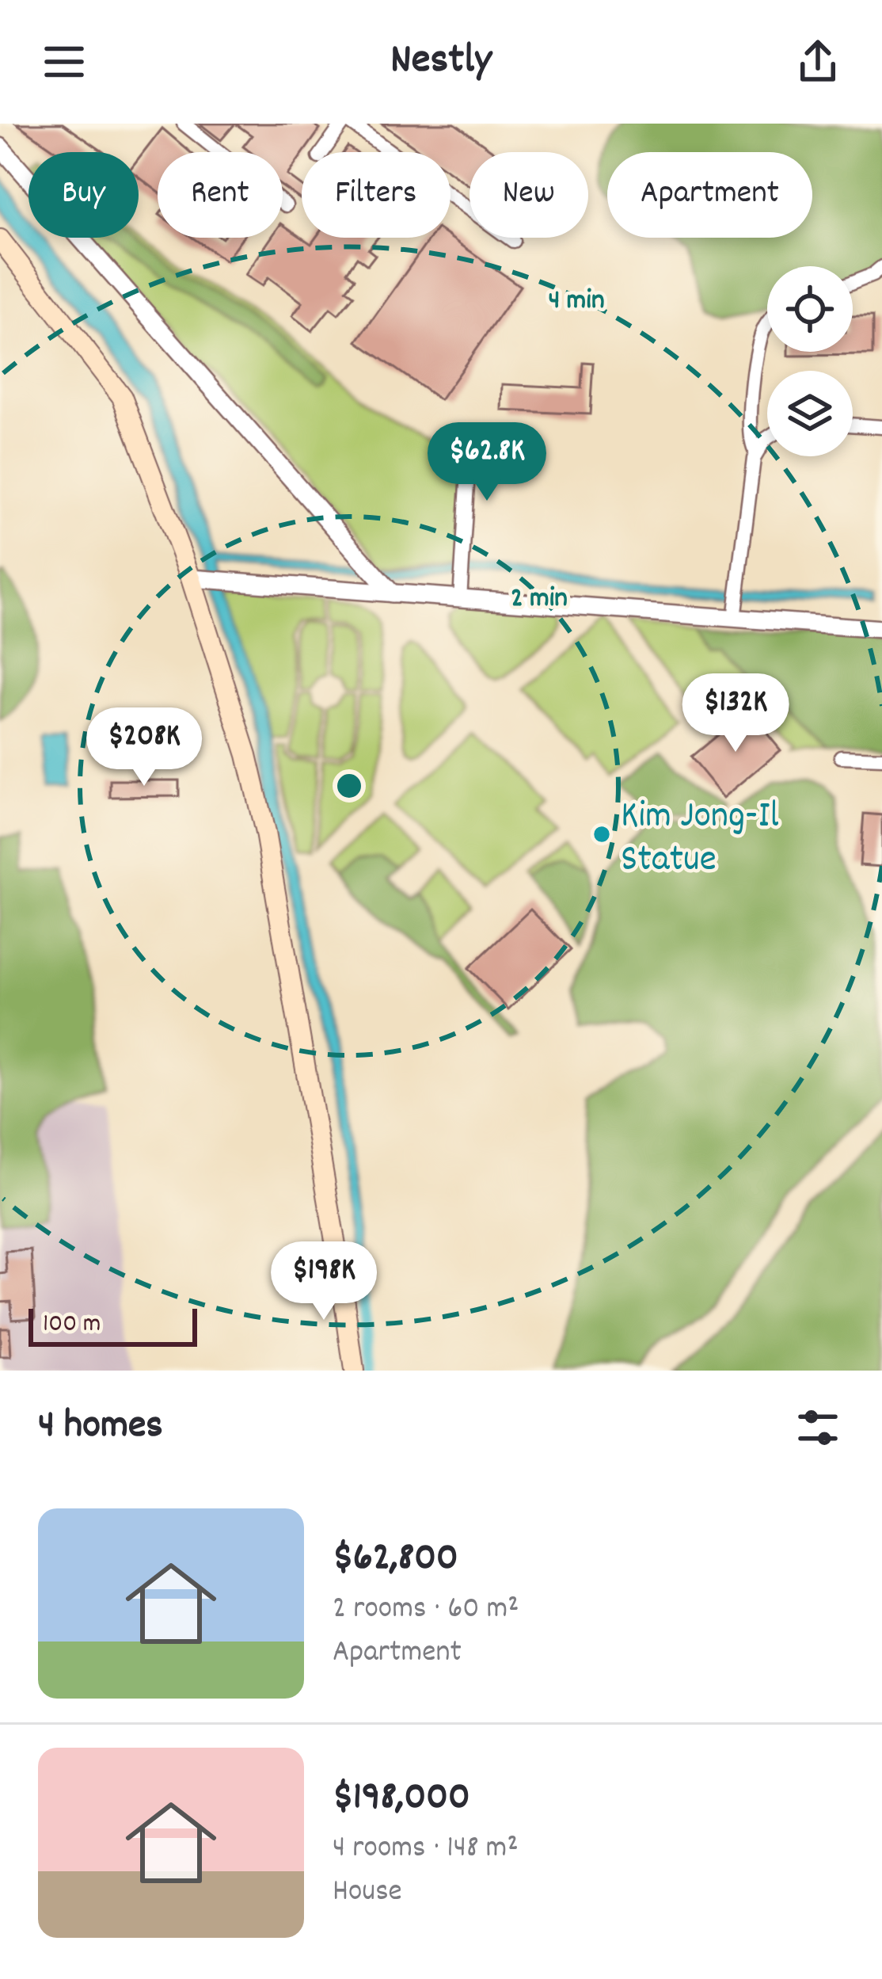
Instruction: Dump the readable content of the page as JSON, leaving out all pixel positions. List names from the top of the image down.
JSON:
{
  "places": ["Kim Jong-Il Statue"],
  "scale_bar": "100 m",
  "page": {
    "header": "Nestly",
    "chip": [
      "Buy",
      "Rent",
      "Filters",
      "New",
      "Apartment"
    ],
    "price": [
      "$62.8K",
      "$132K",
      "$208K",
      "$198K"
    ],
    "scale": "100 m",
    "heading": "4 homes",
    "list": [
      {
        "name": "$62,800",
        "note": "2 rooms · 60 m² · Apartment"
      },
      {
        "name": "$198,000",
        "note": "4 rooms · 148 m² · House"
      }
    ]
  },
  "rings": ["4 min", "2 min"]
}
